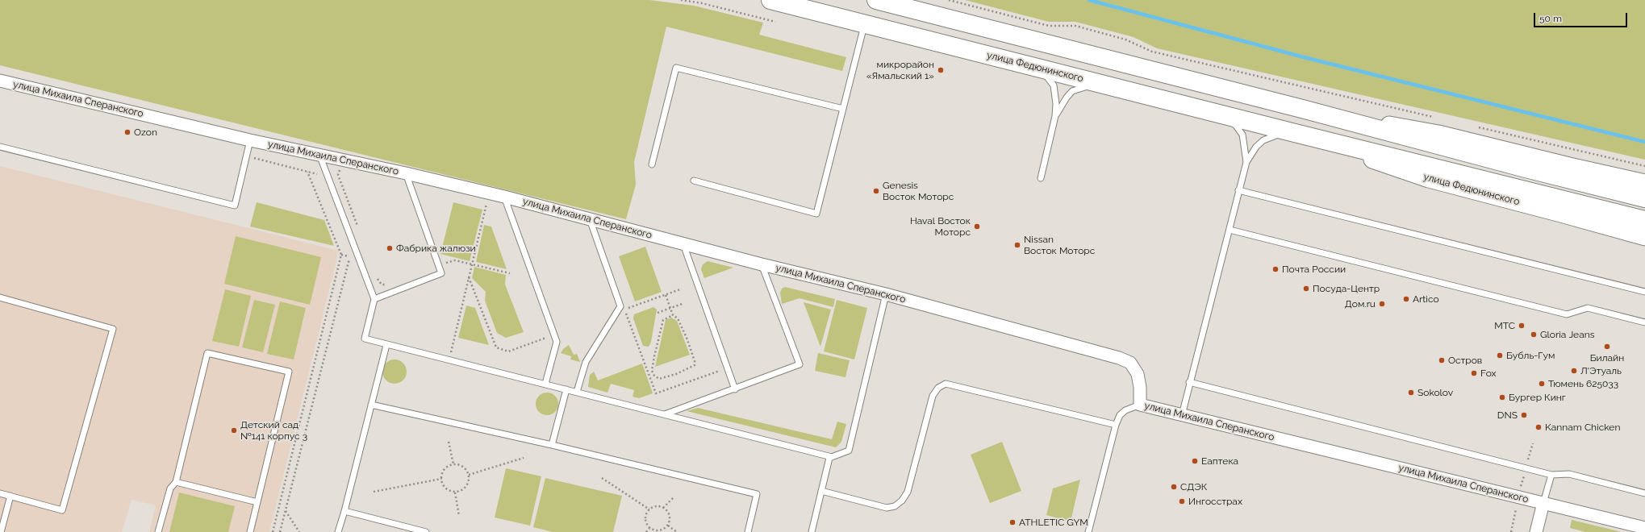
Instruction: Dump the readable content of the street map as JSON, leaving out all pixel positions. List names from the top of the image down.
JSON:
{
  "streets": {
    "highway": ["улица Федюнинского"],
    "street": ["улица Михаила Сперанского"]
  },
  "places": [
    "микрорайон «Ямальский 1»",
    "Ozon",
    "Genesis Восток Моторс",
    "Haval Восток Моторс",
    "Nissan Восток Моторс",
    "Фабрика жалюзи",
    "Почта России",
    "Посуда-Центр",
    "Artico",
    "Дом.ru",
    "МТС",
    "Gloria Jeans",
    "Билайн",
    "Бубль-Гум",
    "Остров",
    "Л'Этуаль",
    "Fox",
    "Тюмень 625033",
    "Sokolov",
    "Бургер Кинг",
    "DNS",
    "Kannam Chicken",
    "Детский сад №141 корпус 3",
    "Еаптека",
    "СДЭК",
    "Ингосстрах",
    "ATHLETIC GYM"
  ],
  "scale_bar": "50 m"
}
